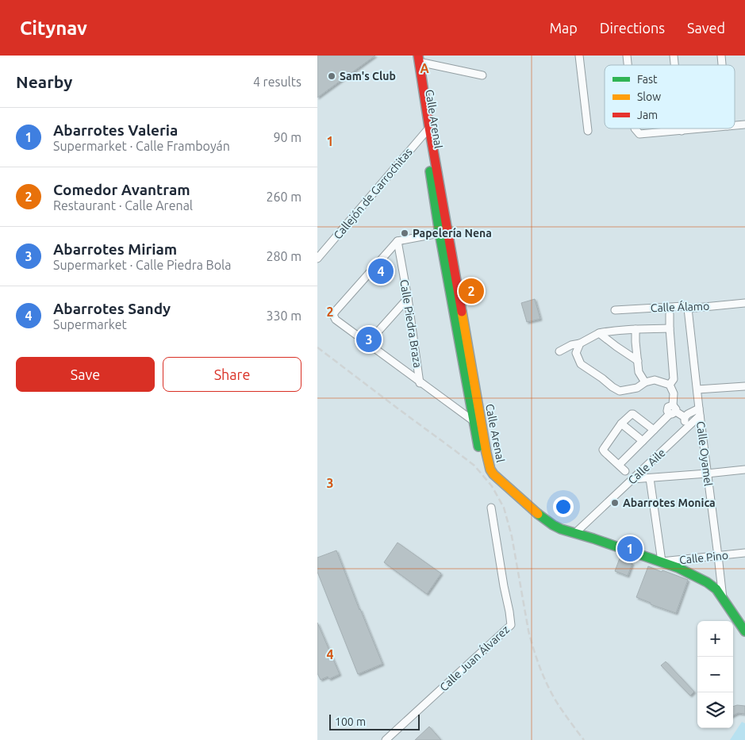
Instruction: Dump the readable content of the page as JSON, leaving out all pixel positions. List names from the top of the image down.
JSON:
{
  "streets": {
    "street": [
      "Calle Arenal",
      "Callejón de Garrochitas",
      "Calle Álamo",
      "Calle Piedra Braza",
      "Calle Oyamel",
      "Calle Aile",
      "Calle Pino",
      "Calle Juan Álvarez"
    ]
  },
  "crossings": [
    ["Calle Arenal", "Callejón de Garrochitas"],
    ["Calle Álamo", "Calle Oyamel"],
    ["Calle Oyamel", "Calle Aile"],
    ["Calle Oyamel", "Calle Pino"]
  ],
  "places": ["Sam's Club", "Papelería Nena", "Abarrotes Monica"],
  "legend": ["Fast", "Slow", "Jam"],
  "scale_bar": "100 m",
  "page": {
    "header": "Citynav",
    "nav": ["Map", "Directions", "Saved"],
    "heading": ["Nearby", "4 results"],
    "list": [
      {
        "mark": "1",
        "name": "Abarrotes Valeria",
        "note": "Supermarket · Calle Framboyán",
        "value": "90 m"
      },
      {
        "mark": "2",
        "name": "Comedor Avantram",
        "note": "Restaurant · Calle Arenal",
        "value": "260 m"
      },
      {
        "mark": "3",
        "name": "Abarrotes Miriam",
        "note": "Supermarket · Calle Piedra Bola",
        "value": "280 m"
      },
      {
        "mark": "4",
        "name": "Abarrotes Sandy",
        "note": "Supermarket",
        "value": "330 m"
      }
    ],
    "pins": [
      "4",
      "2",
      "3",
      "1"
    ],
    "buttons": ["Save", "Share"],
    "map_buttons": ["+", "−"],
    "scale": "100 m"
  },
  "grid": {
    "columns": ["A"],
    "rows": [
      "1",
      "2",
      "3",
      "4"
    ]
  }
}
